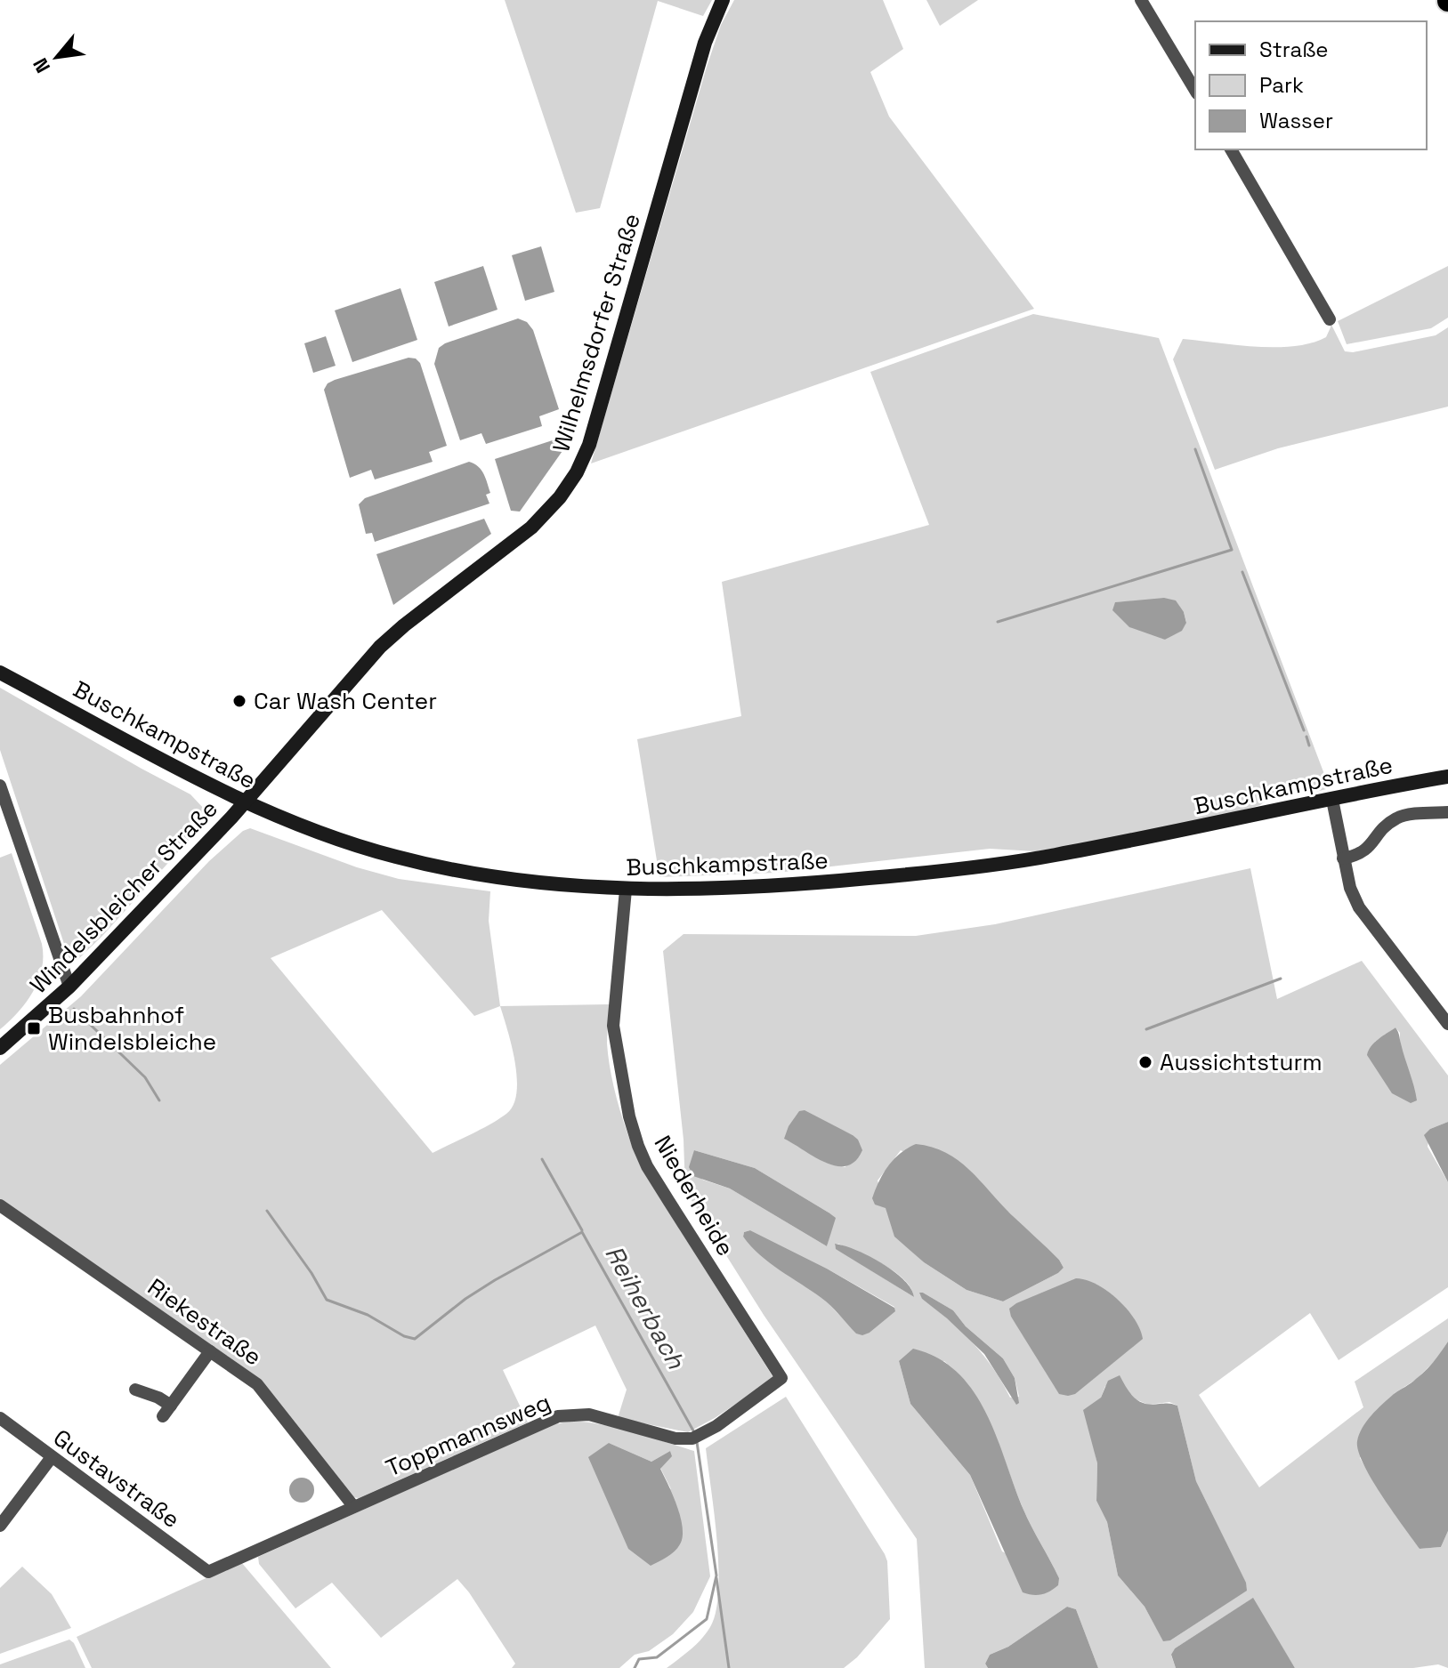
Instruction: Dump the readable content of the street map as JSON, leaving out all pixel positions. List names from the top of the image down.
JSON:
{
  "streets": {
    "main road": ["Wilhelmsdorfer Straße", "Buschkampstraße", "Windelsbleicher Straße"],
    "street": [
      "Niederheide",
      "Riekestraße",
      "Toppmannsweg",
      "Gustavstraße"
    ]
  },
  "crossings": [
    ["Wilhelmsdorfer Straße", "Buschkampstraße"],
    ["Wilhelmsdorfer Straße", "Windelsbleicher Straße"],
    ["Buschkampstraße", "Windelsbleicher Straße"],
    ["Buschkampstraße", "Niederheide"],
    ["Niederheide", "Toppmannsweg"],
    ["Riekestraße", "Toppmannsweg"],
    ["Toppmannsweg", "Gustavstraße"]
  ],
  "water": ["Reiherbach"],
  "places": {
    "other": ["Car Wash Center", "Aussichtsturm"],
    "transit": ["Busbahnhof Windelsbleiche"]
  },
  "legend": ["Straße", "Park", "Wasser"],
  "north": "bottom left"
}
